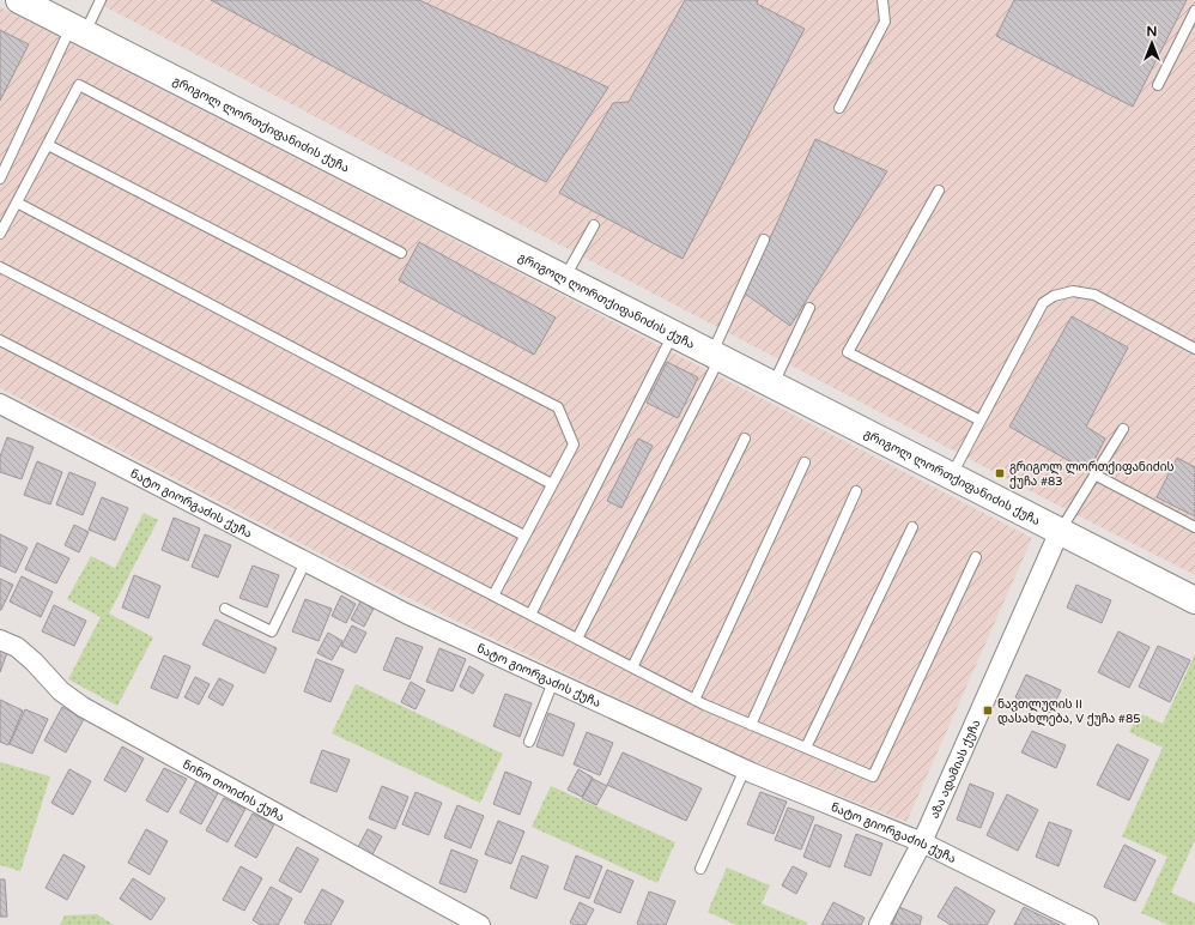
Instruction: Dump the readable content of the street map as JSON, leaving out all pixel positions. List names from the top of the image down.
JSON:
{
  "streets": {
    "street": [
      "გრიგოლ ლორთქიფანიძის ქუჩა",
      "ნატო გიორგაძის ქუჩა",
      "აზა ადამიას ქუჩა",
      "ნინო თოიძის ქუჩა"
    ]
  },
  "crossings": [
    ["გრიგოლ ლორთქიფანიძის ქუჩა", "აზა ადამიას ქუჩა"],
    ["ნატო გიორგაძის ქუჩა", "აზა ადამიას ქუჩა"]
  ],
  "places": {
    "transit": ["გრიგოლ ლორთქიფანიძის ქუჩა #83", "ნავთლუღის II დასახლება, V ქუჩა #85"]
  },
  "north": "top"
}
